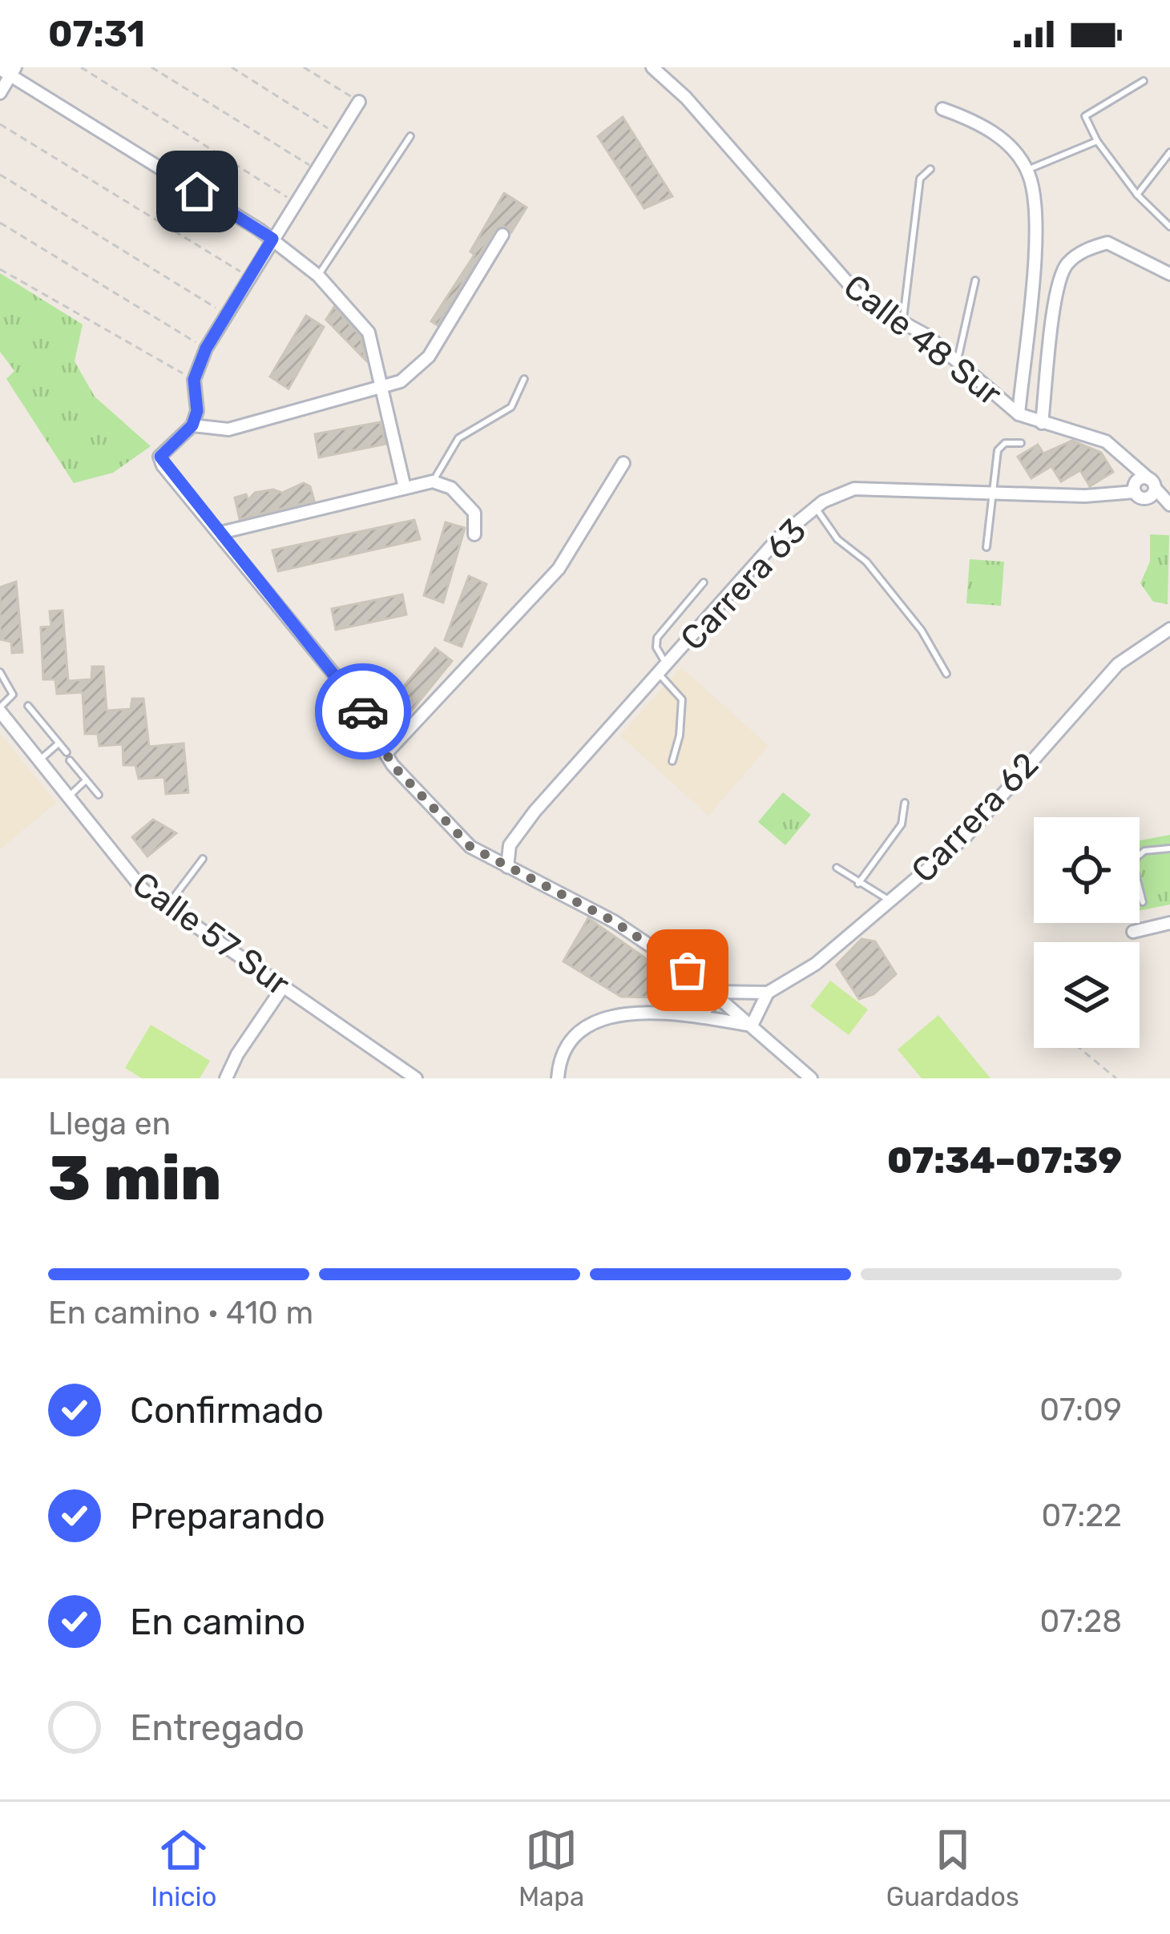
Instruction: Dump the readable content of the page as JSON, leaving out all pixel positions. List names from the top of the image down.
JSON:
{
  "streets": {
    "street": [
      "Calle 48 Sur",
      "Carrera 63",
      "Carrera 62",
      "Calle 57 Sur"
    ]
  },
  "crossings": [
    ["Calle 48 Sur", "Carrera 63"]
  ],
  "page": {
    "status": "07:31",
    "heading": ["3 min", "Llega en", "07:34–07:39"],
    "bar": "En camino · 410 m",
    "list": [
      ["Confirmado", "07:09"],
      ["Preparando", "07:22"],
      ["En camino", "07:28"],
      "Entregado"
    ],
    "tabs": ["Inicio", "Mapa", "Guardados"]
  }
}
